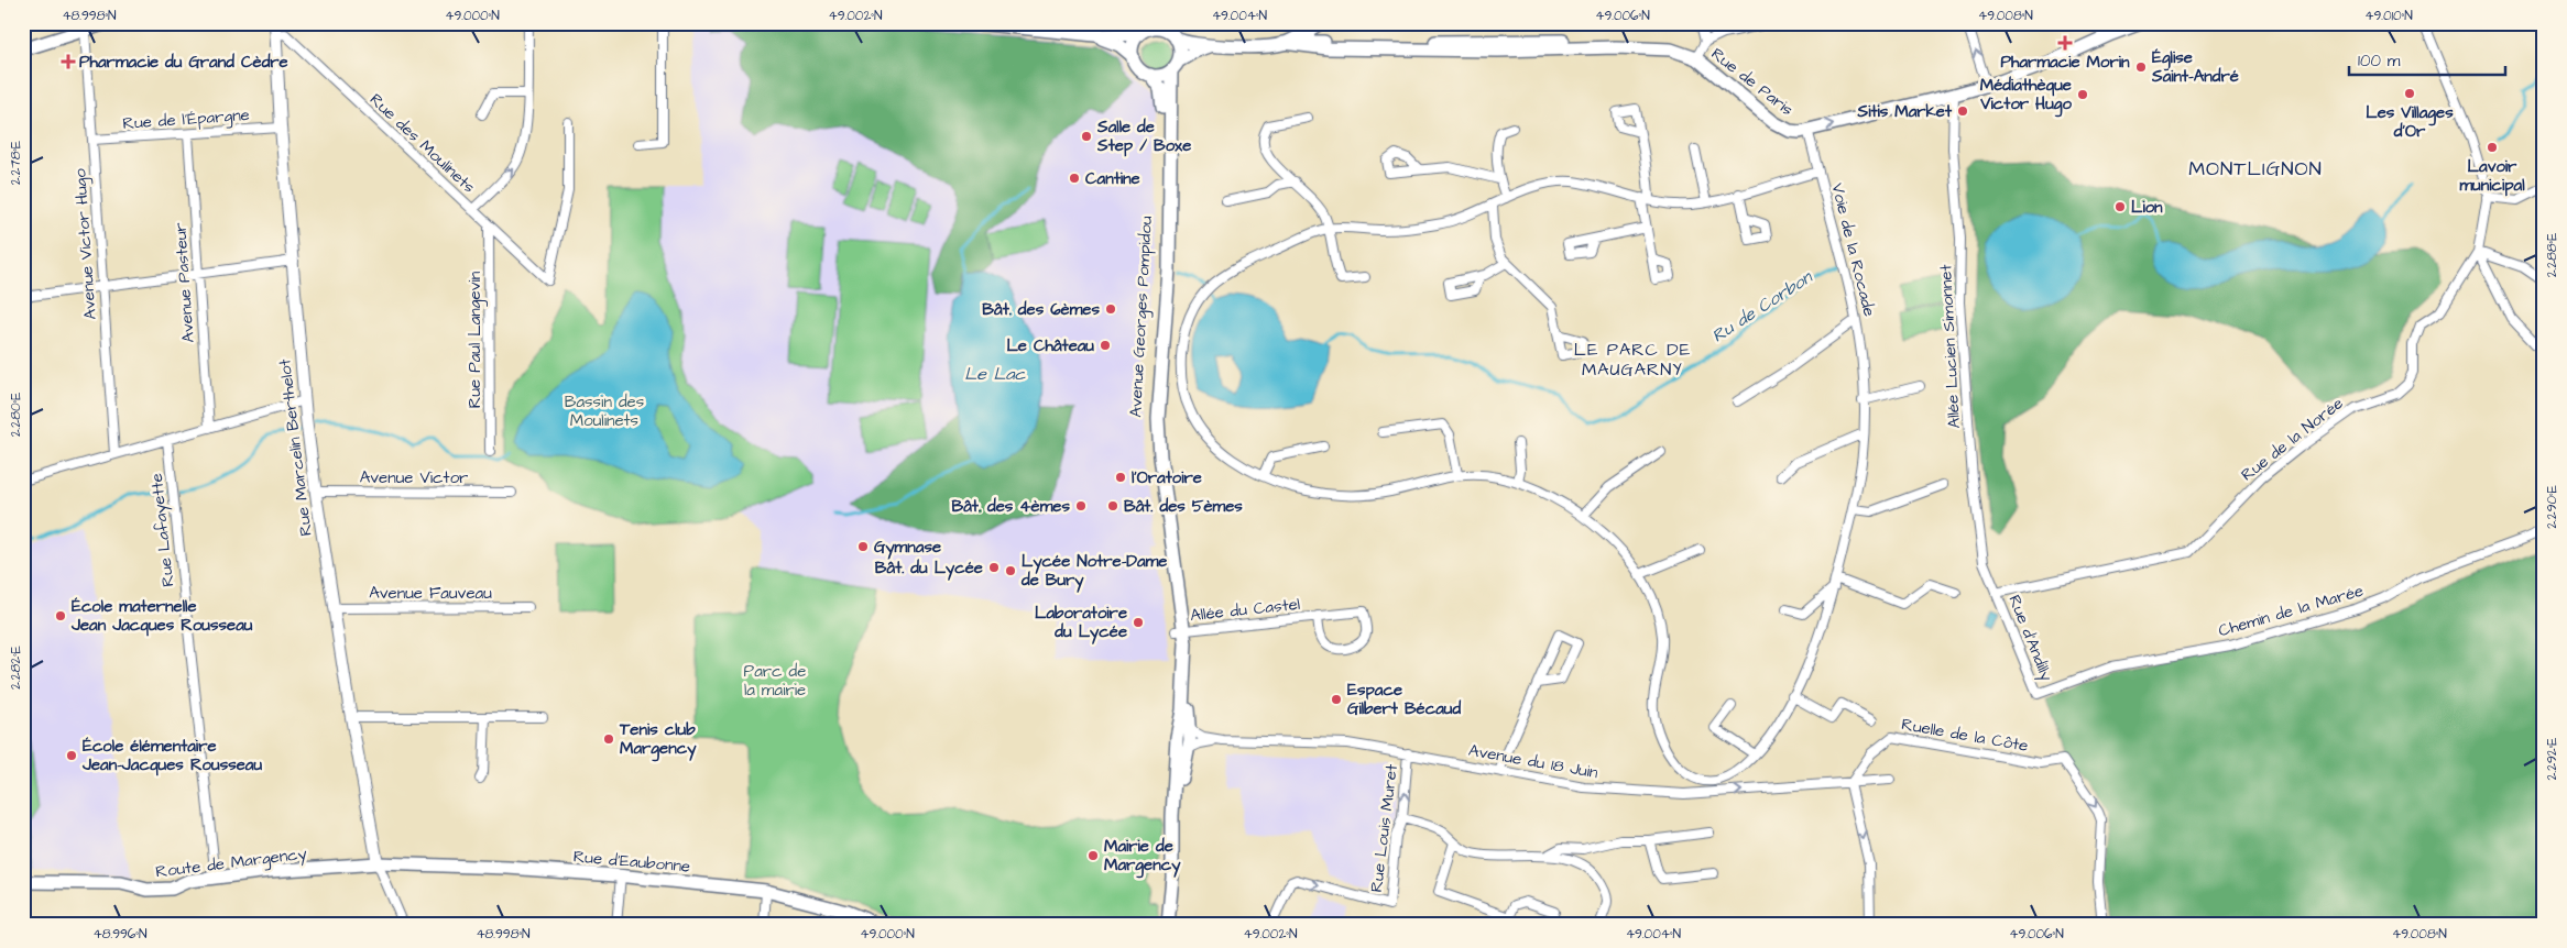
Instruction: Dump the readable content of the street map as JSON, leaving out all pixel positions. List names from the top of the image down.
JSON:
{
  "streets": {
    "main road": [
      "Rue de Paris",
      "Avenue Georges Pompidou",
      "Rue d'Eaubonne",
      "Route de Margency"
    ],
    "street": [
      "Rue de l'Épargne",
      "Rue des Moulinets",
      "Avenue Victor Hugo",
      "Voie de la Rocade",
      "Avenue Pasteur",
      "Rue Paul Langevin",
      "Allée Lucien Simonnet",
      "Rue de la Norée",
      "Rue Marcelin Berthelot",
      "Avenue Victor",
      "Rue Lafayette",
      "Avenue Fauveau",
      "Allée du Castel",
      "Chemin de la Marée",
      "Rue d'Andilly",
      "Ruelle de la Côte",
      "Avenue du 18 Juin",
      "Rue Louis Muret"
    ]
  },
  "crossings": [
    ["Rue de Paris", "Avenue Georges Pompidou"],
    ["Rue de Paris", "Allée Lucien Simonnet"],
    ["Rue de l'Épargne", "Avenue Victor Hugo"],
    ["Rue de l'Épargne", "Avenue Pasteur"],
    ["Rue de l'Épargne", "Rue Marcelin Berthelot"],
    ["Rue des Moulinets", "Rue Paul Langevin"],
    ["Rue des Moulinets", "Rue Marcelin Berthelot"],
    ["Avenue Georges Pompidou", "Allée du Castel"],
    ["Avenue Georges Pompidou", "Avenue du 18 Juin"],
    ["Allée Lucien Simonnet", "Rue de la Norée"],
    ["Allée Lucien Simonnet", "Rue d'Andilly"],
    ["Rue de la Norée", "Rue d'Andilly"],
    ["Rue Marcelin Berthelot", "Avenue Victor"],
    ["Rue Marcelin Berthelot", "Avenue Fauveau"],
    ["Rue Marcelin Berthelot", "Rue d'Eaubonne"],
    ["Rue Marcelin Berthelot", "Route de Margency"],
    ["Rue Lafayette", "Route de Margency"],
    ["Chemin de la Marée", "Rue d'Andilly"],
    ["Ruelle de la Côte", "Avenue du 18 Juin"],
    ["Avenue du 18 Juin", "Rue Louis Muret"],
    ["Rue d'Eaubonne", "Route de Margency"]
  ],
  "districts": ["MONTLIGNON", "LE PARC DE MAUGARNY"],
  "water": ["Ru de Corbon", "Le Lac"],
  "parks": ["Bassin des Moulinets", "Parc de la mairie"],
  "places": {
    "health": ["Pharmacie Morin", "Pharmacie du Grand Cèdre"],
    "other": [
      "Église Saint-André",
      "Les Villages d'Or",
      "Médiathèque Victor Hugo",
      "Sitis Market",
      "Salle de Step / Boxe",
      "Lavoir municipal",
      "Cantine",
      "Lion",
      "Bât. des 6èmes",
      "Le Château",
      "l'Oratoire",
      "Bât. des 4èmes",
      "Bât. des 5èmes",
      "Gymnase",
      "Bât. du Lycée",
      "Lycée Notre-Dame de Bury",
      "École maternelle Jean Jacques Rousseau",
      "Laboratoire du Lycée",
      "Espace Gilbert Bécaud",
      "Tenis club Margency",
      "École élémentaire Jean-Jacques Rousseau",
      "Mairie de Margency"
    ]
  },
  "scale_bar": "100 m",
  "coordinates": [
    "48.998°N",
    "49.000°N",
    "49.002°N",
    "49.004°N",
    "49.006°N",
    "49.008°N",
    "49.010°N",
    "2.278°E",
    "2.288°E",
    "2.280°E",
    "2.290°E",
    "2.282°E",
    "2.292°E",
    "48.996°N"
  ]
}
